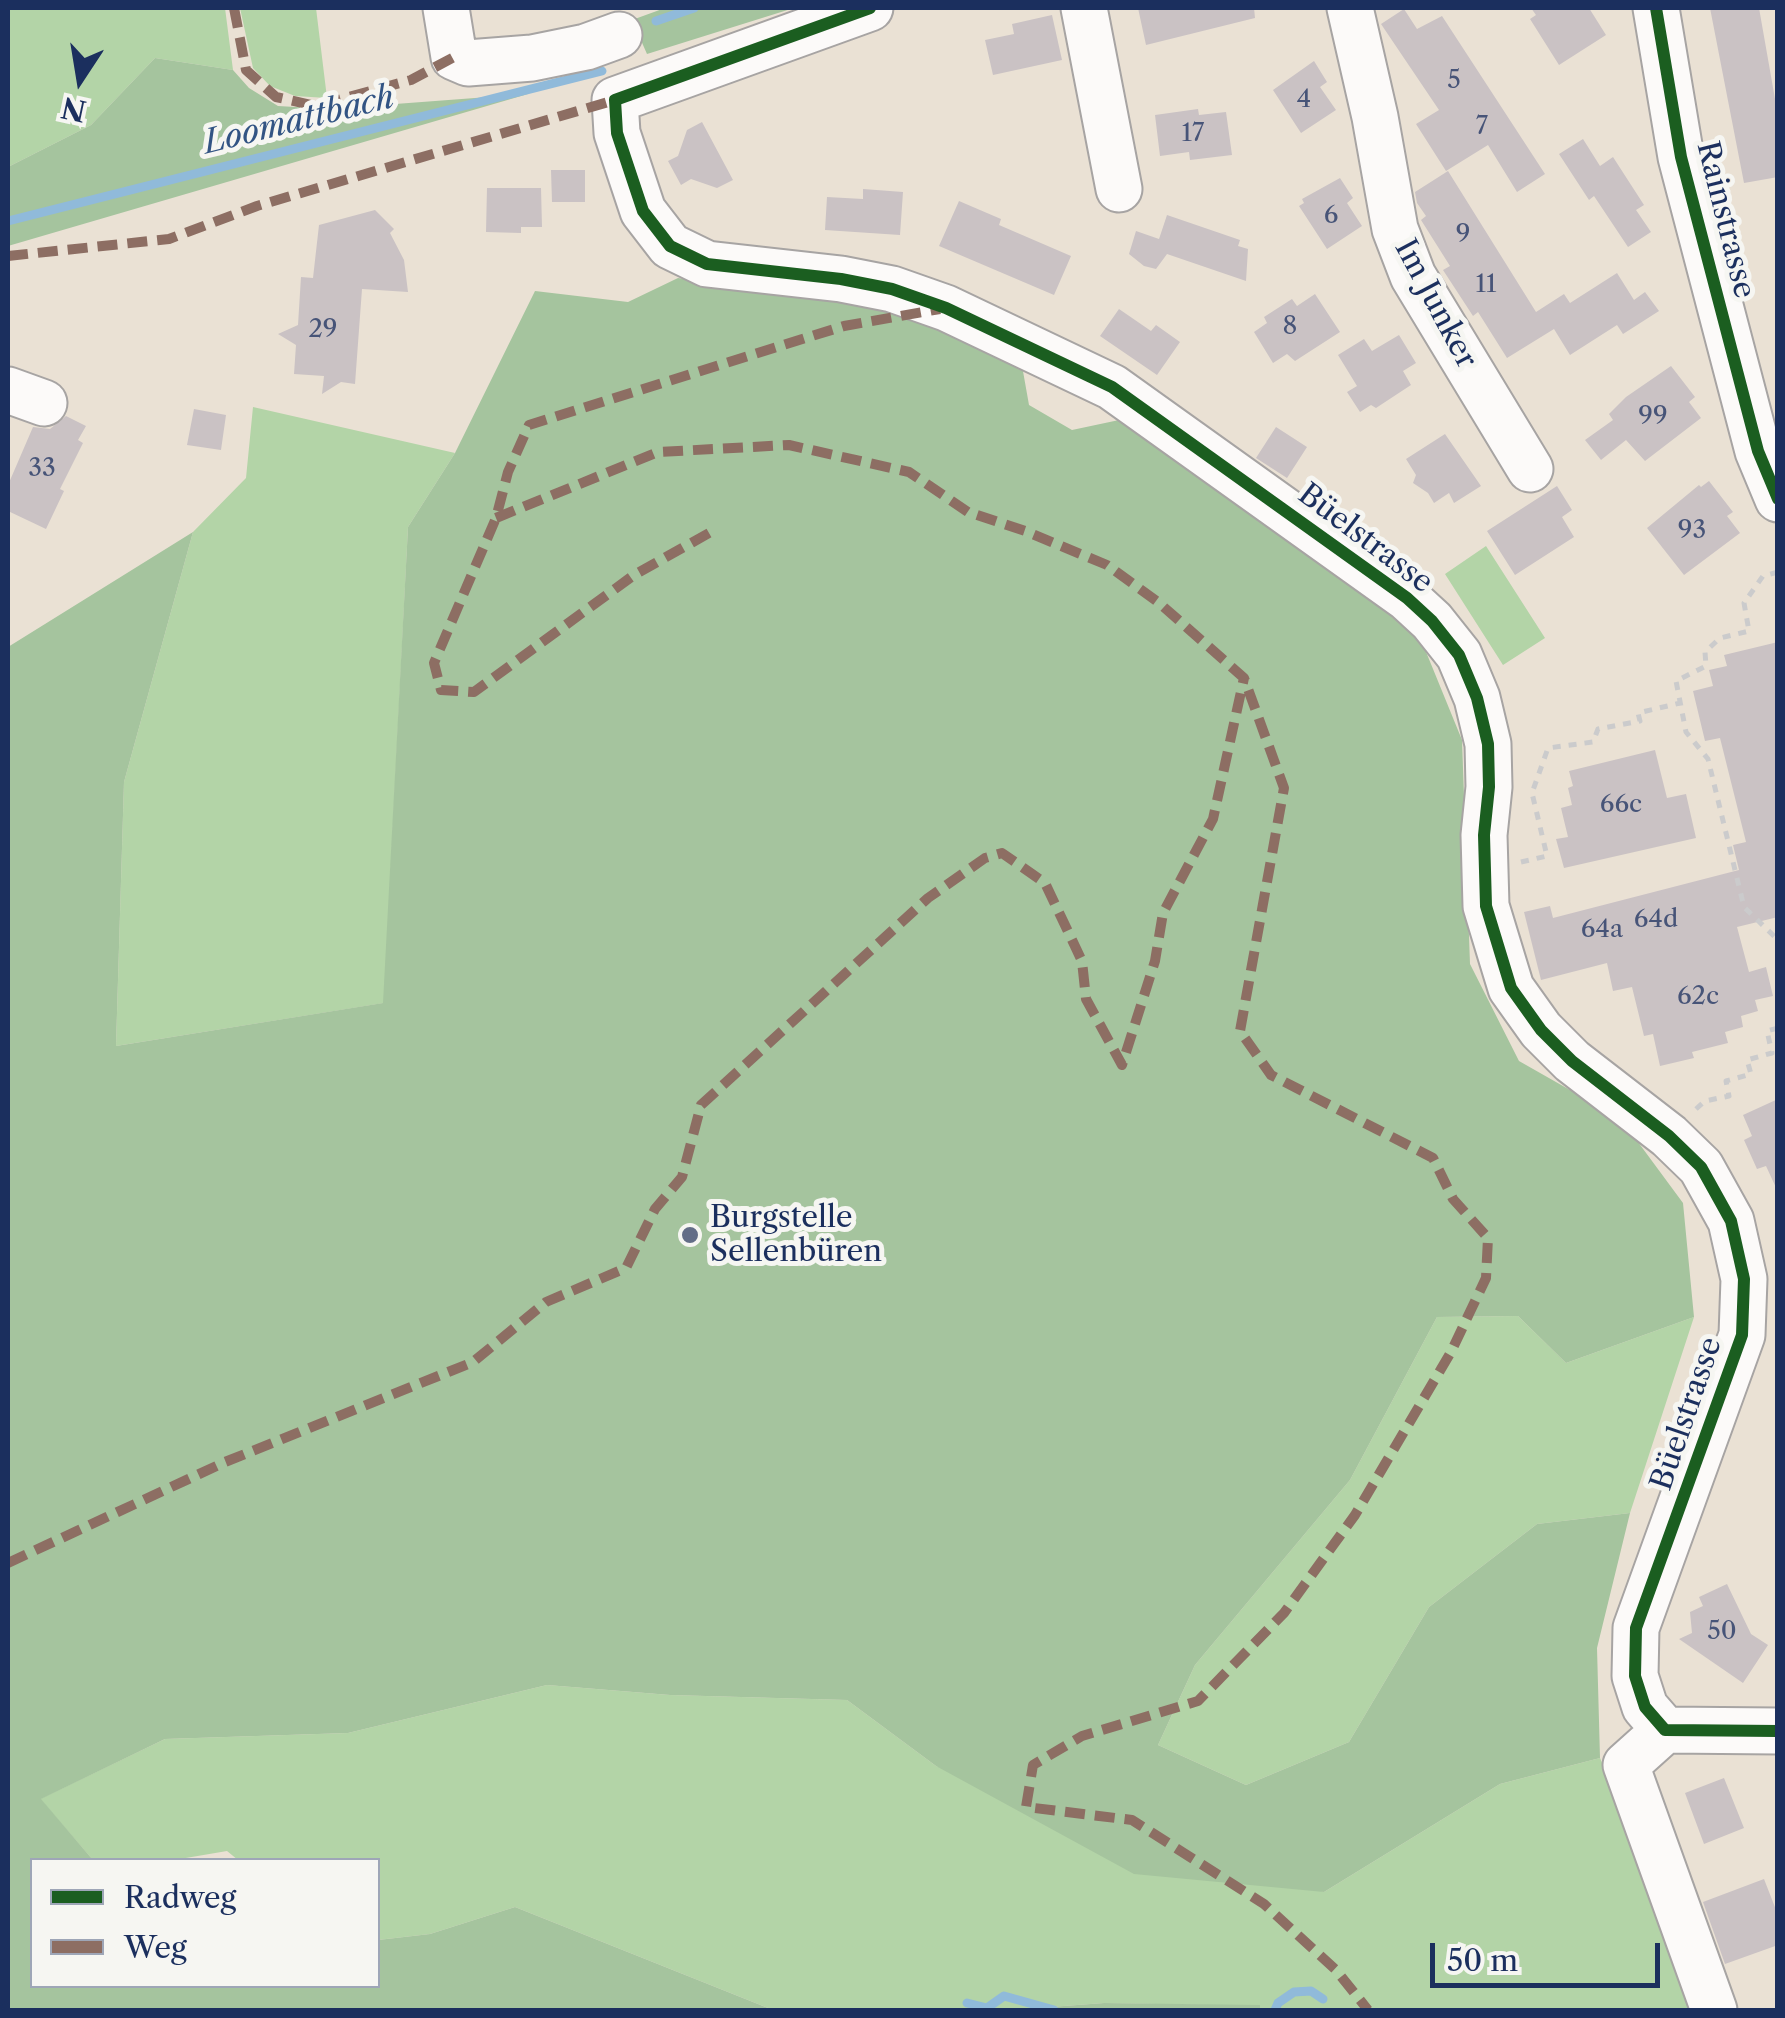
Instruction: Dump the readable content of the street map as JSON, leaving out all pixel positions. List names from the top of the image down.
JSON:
{
  "streets": {
    "street": ["Rainstrasse", "Im Junker", "Büelstrasse"]
  },
  "water": ["Loomattbach"],
  "places": ["Burgstelle Sellenbüren"],
  "house_numbers": [
    "5",
    "4",
    "7",
    "17",
    "6",
    "9",
    "11",
    "8",
    "29",
    "99",
    "33",
    "93",
    "66c",
    "64d",
    "64a",
    "62c",
    "50"
  ],
  "legend": ["Radweg", "Weg"],
  "scale_bar": "50 m",
  "north": "bottom"
}
